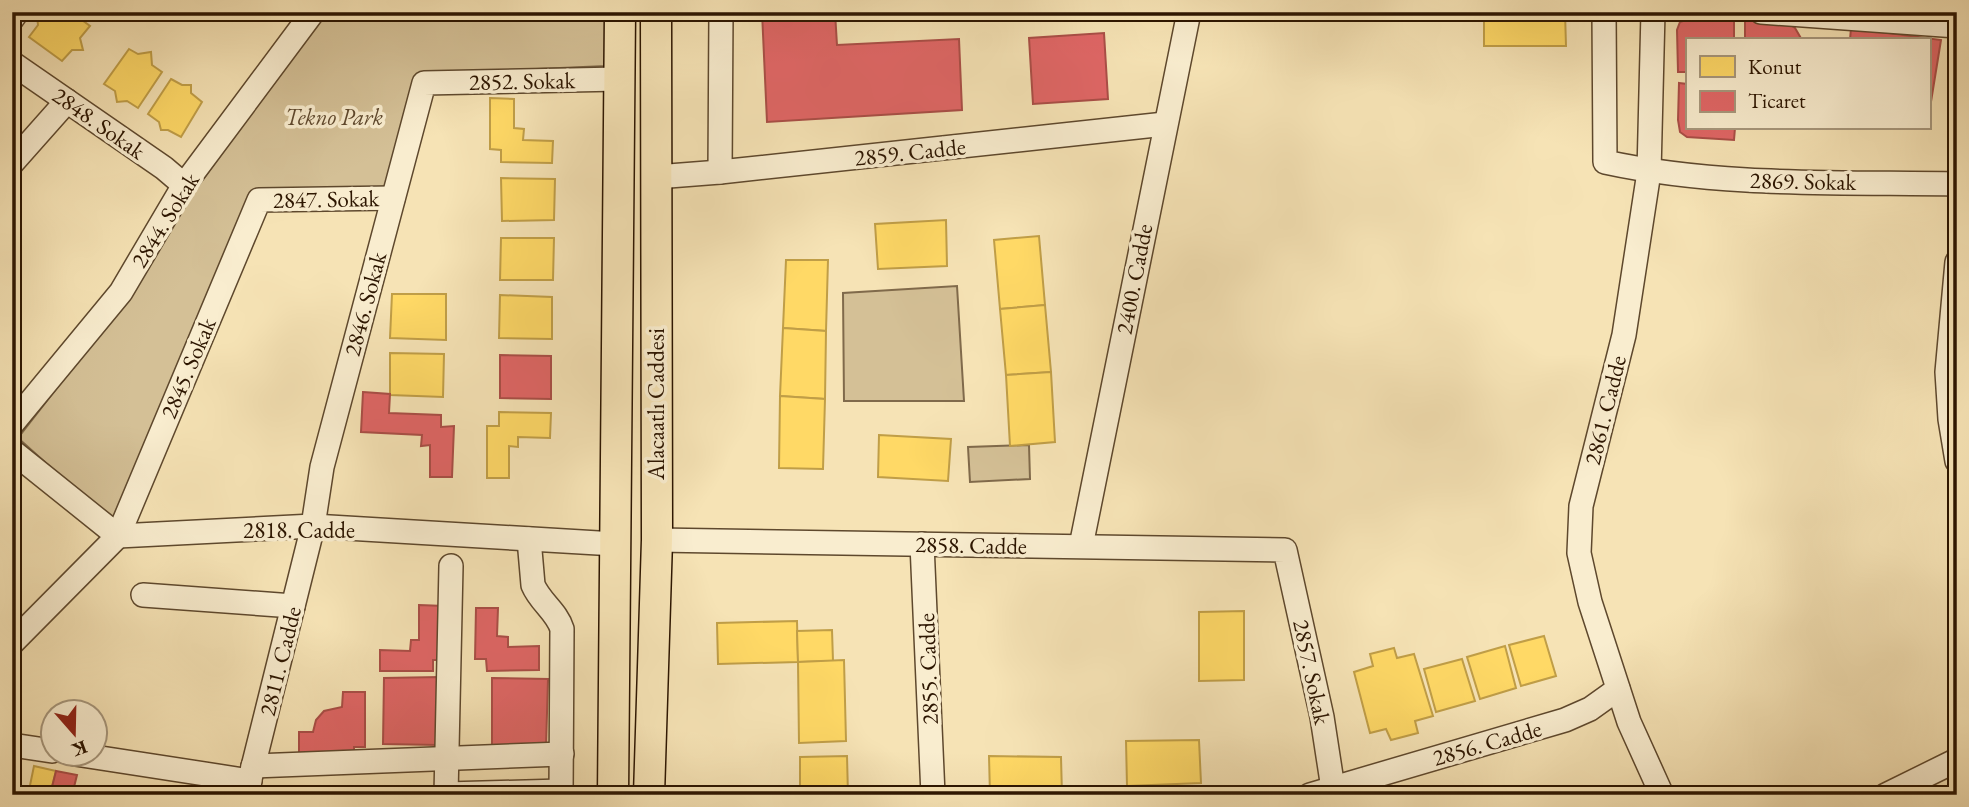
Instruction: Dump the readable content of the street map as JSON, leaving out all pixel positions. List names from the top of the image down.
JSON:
{
  "streets": {
    "main road": ["Alacaatlı Caddesi"],
    "street": [
      "2852. Sokak",
      "2848. Sokak",
      "2859. Cadde",
      "2869. Sokak",
      "2847. Sokak",
      "2844. Sokak",
      "2400. Cadde",
      "2846. Sokak",
      "2845. Sokak",
      "2861. Cadde",
      "2818. Cadde",
      "2858. Cadde",
      "2811. Cadde",
      "2855. Cadde",
      "2857. Sokak",
      "2856. Cadde"
    ]
  },
  "crossings": [
    ["2852. Sokak", "2846. Sokak"],
    ["2852. Sokak", "Alacaatlı Caddesi"],
    ["2848. Sokak", "2844. Sokak"],
    ["2859. Cadde", "2400. Cadde"],
    ["2859. Cadde", "Alacaatlı Caddesi"],
    ["2869. Sokak", "2861. Cadde"],
    ["2847. Sokak", "2846. Sokak"],
    ["2847. Sokak", "2845. Sokak"],
    ["2400. Cadde", "2858. Cadde"],
    ["2846. Sokak", "2818. Cadde"],
    ["2846. Sokak", "2811. Cadde"],
    ["2845. Sokak", "2818. Cadde"],
    ["Alacaatlı Caddesi", "2818. Cadde"],
    ["Alacaatlı Caddesi", "2858. Cadde"],
    ["2861. Cadde", "2856. Cadde"],
    ["2818. Cadde", "2811. Cadde"],
    ["2858. Cadde", "2855. Cadde"],
    ["2858. Cadde", "2857. Sokak"],
    ["2857. Sokak", "2856. Cadde"]
  ],
  "parks": ["Tekno Park"],
  "legend": ["Konut", "Ticaret"],
  "north": "bottom"
}
